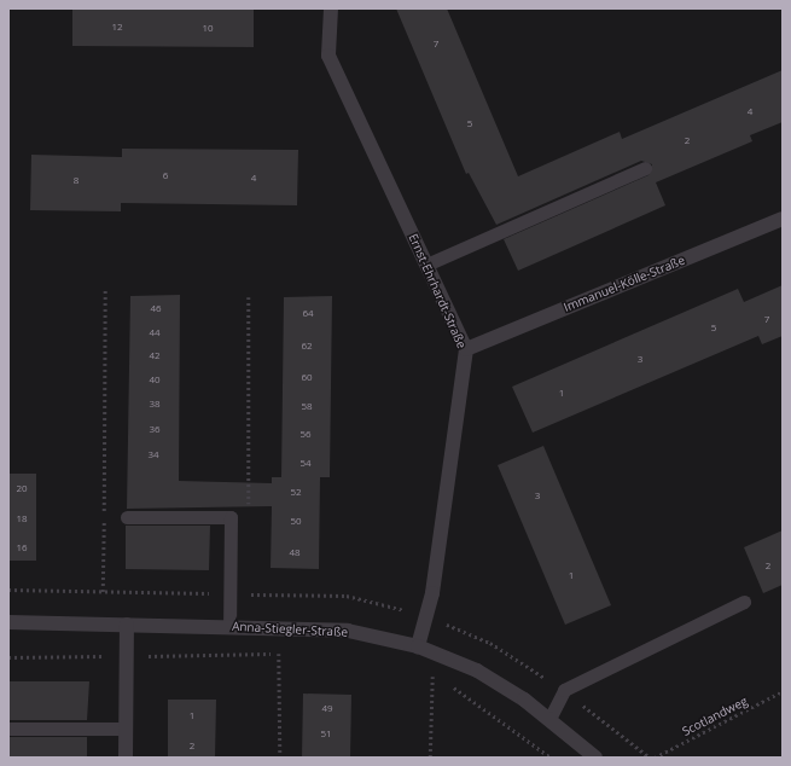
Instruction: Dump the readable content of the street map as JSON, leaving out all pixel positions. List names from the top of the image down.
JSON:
{
  "streets": {
    "street": ["Immanuel-Kölle-Straße", "Ernst-Ehrhardt-Straße", "Anna-Stiegler-Straße"],
    "path": ["Scotlandweg"]
  },
  "crossings": [
    ["Immanuel-Kölle-Straße", "Ernst-Ehrhardt-Straße"],
    ["Ernst-Ehrhardt-Straße", "Anna-Stiegler-Straße"]
  ],
  "house_numbers": [
    "12",
    "10",
    "7",
    "4",
    "5",
    "2",
    "6",
    "4",
    "8",
    "46",
    "64",
    "7",
    "5",
    "44",
    "62",
    "42",
    "3",
    "60",
    "40",
    "1",
    "38",
    "58",
    "36",
    "56",
    "34",
    "54",
    "20",
    "52",
    "3",
    "18",
    "50",
    "16",
    "48",
    "2",
    "1",
    "49",
    "1",
    "51",
    "2"
  ]
}
